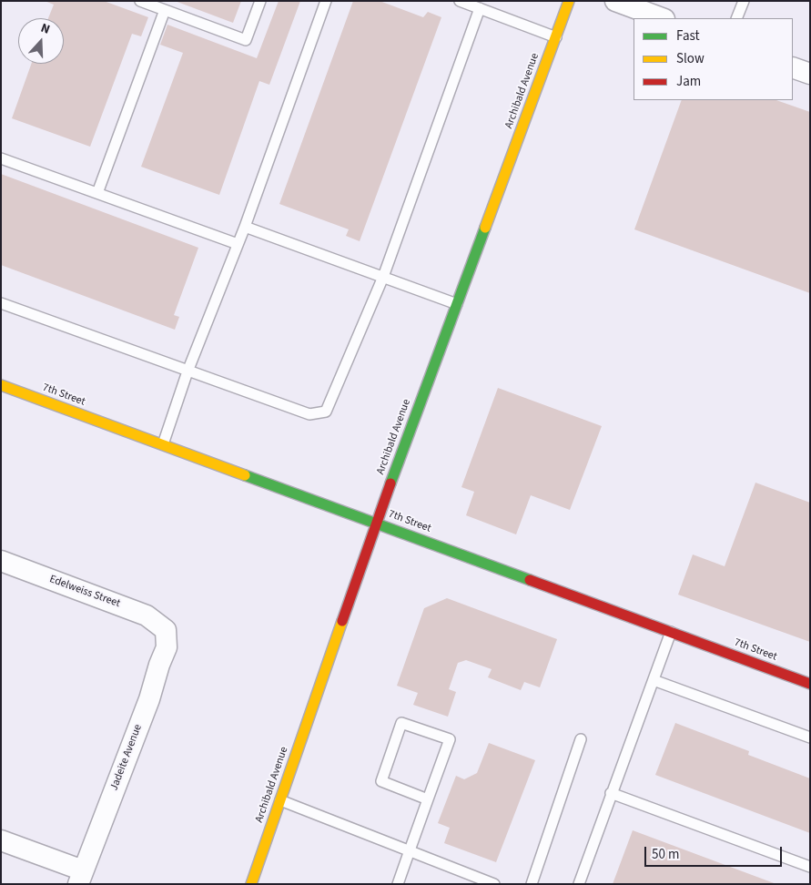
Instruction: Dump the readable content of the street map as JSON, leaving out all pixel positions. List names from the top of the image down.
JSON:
{
  "streets": {
    "main road": ["Archibald Avenue", "7th Street"],
    "street": ["Edelweiss Street", "Jadeite Avenue"]
  },
  "crossings": [
    ["Archibald Avenue", "7th Street"],
    ["Edelweiss Street", "Jadeite Avenue"]
  ],
  "legend": ["Fast", "Slow", "Jam"],
  "scale_bar": "50 m",
  "north": "top"
}
